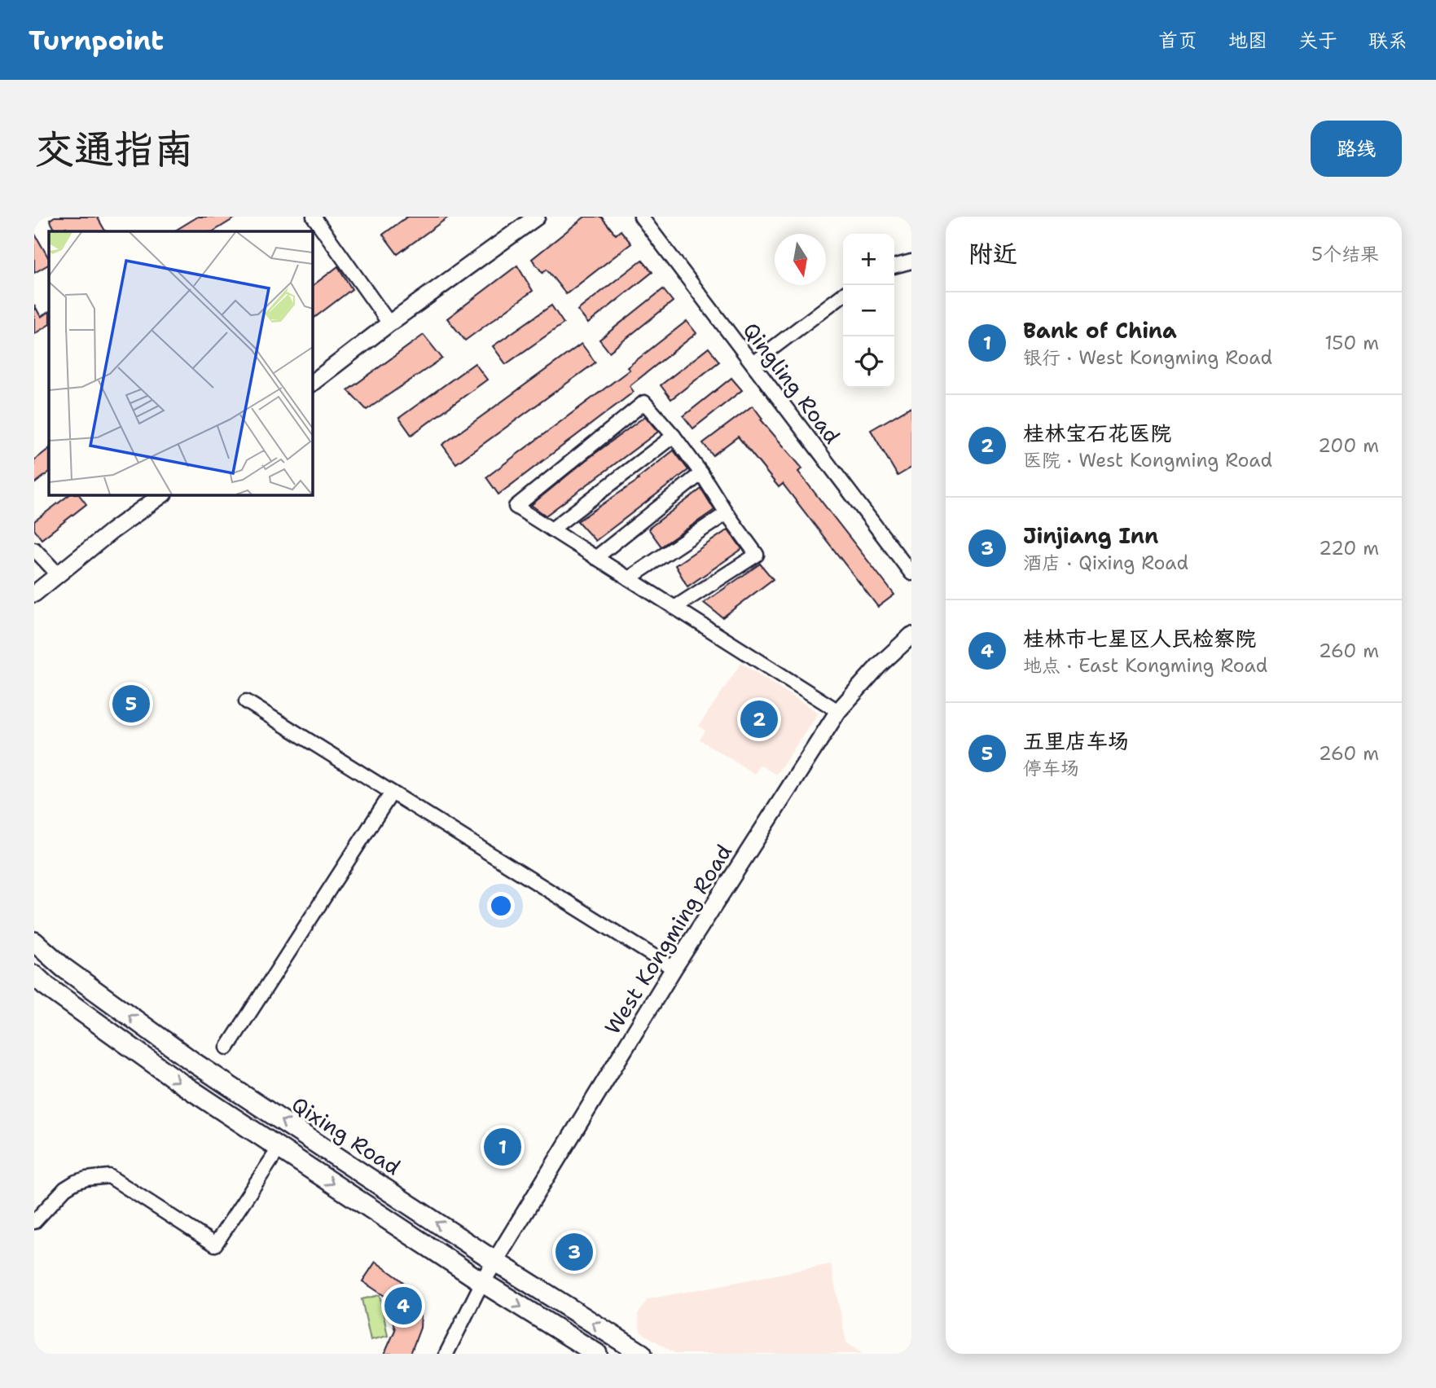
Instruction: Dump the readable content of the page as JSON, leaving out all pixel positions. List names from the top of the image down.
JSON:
{
  "streets": {
    "highway": ["Qixing Road"],
    "main road": ["West Kongming Road"],
    "street": ["Qingling Road"]
  },
  "crossings": [
    ["West Kongming Road", "Qixing Road"]
  ],
  "north": "bottom",
  "page": {
    "header": "Turnpoint",
    "nav": [
      "首页",
      "地图",
      "关于",
      "联系"
    ],
    "buttons": "路线",
    "title": "交通指南",
    "heading": ["附近", "5个结果"],
    "map_buttons": ["+", "−"],
    "list": [
      {
        "mark": "1",
        "name": "Bank of China",
        "note": "银行 · West Kongming Road",
        "value": "150 m"
      },
      {
        "mark": "2",
        "name": "桂林宝石花医院",
        "note": "医院 · West Kongming Road",
        "value": "200 m"
      },
      {
        "mark": "3",
        "name": "Jinjiang Inn",
        "note": "酒店 · Qixing Road",
        "value": "220 m"
      },
      {
        "mark": "4",
        "name": "桂林市七星区人民检察院",
        "note": "地点 · East Kongming Road",
        "value": "260 m"
      },
      {
        "mark": "5",
        "name": "五里店车场",
        "note": "停车场",
        "value": "260 m"
      }
    ],
    "pins": [
      "5",
      "2",
      "1",
      "3",
      "4"
    ]
  }
}
